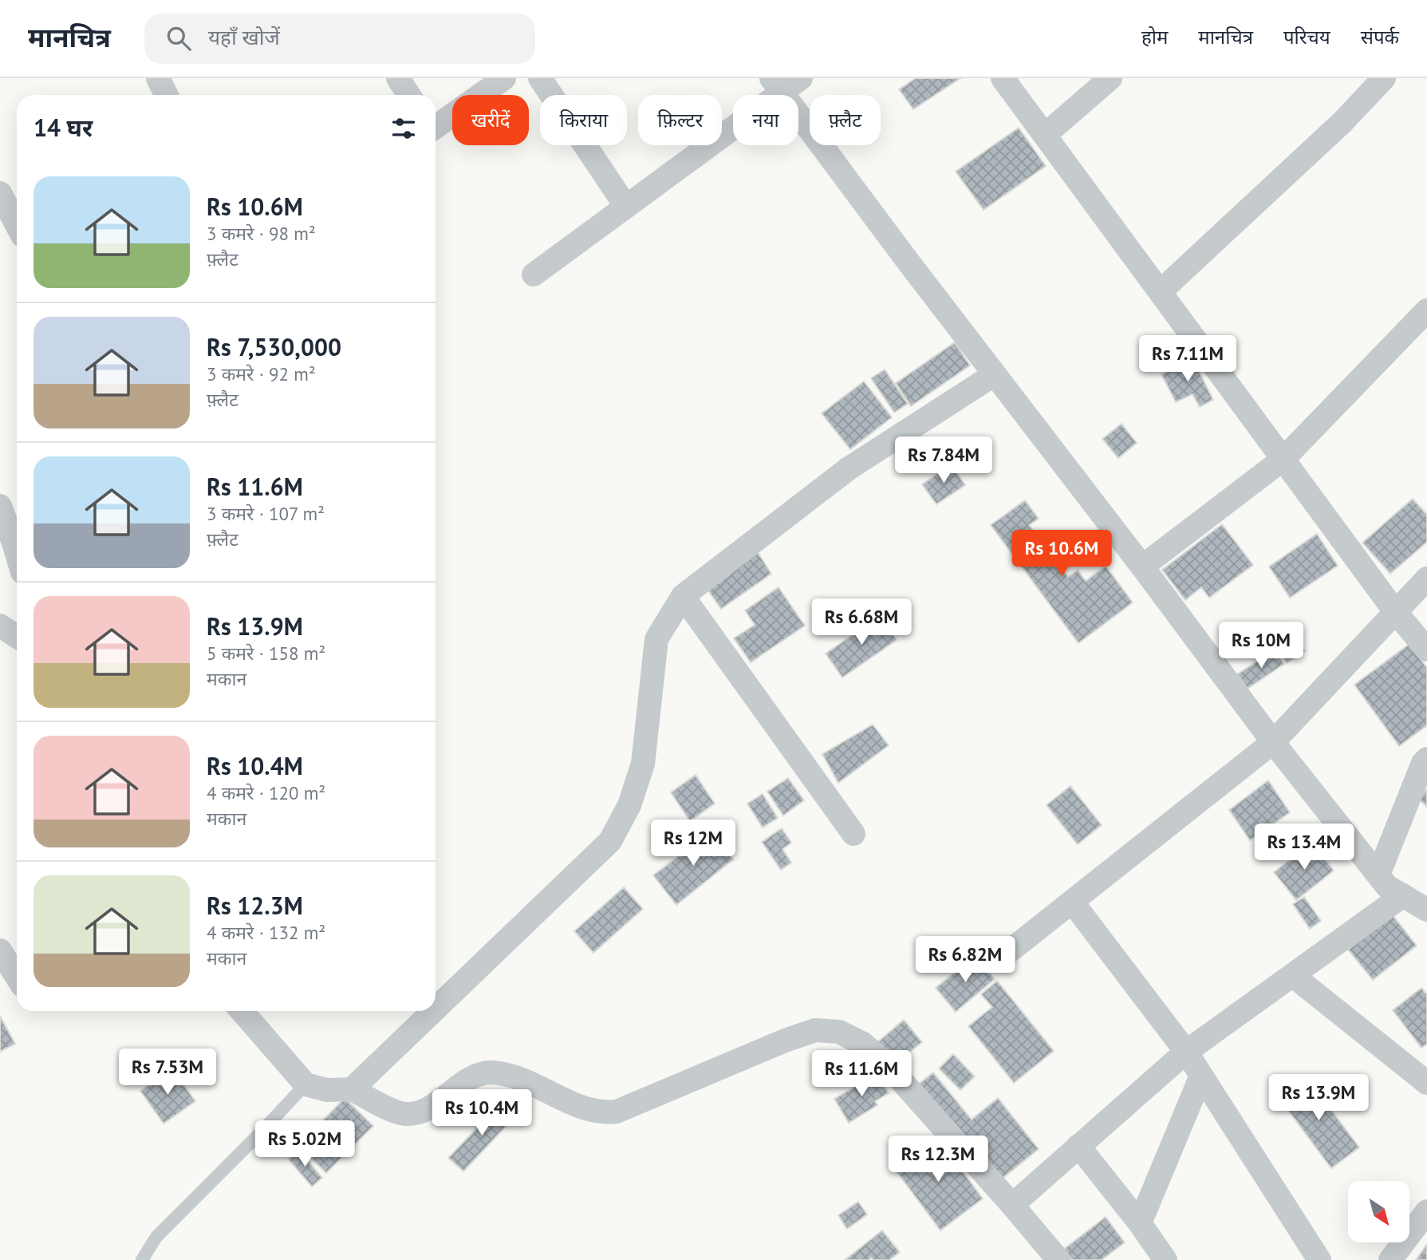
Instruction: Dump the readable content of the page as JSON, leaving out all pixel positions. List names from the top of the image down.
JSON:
{
  "north": "bottom right",
  "page": {
    "header": "मानचित्र",
    "search": "यहाँ खोजें",
    "nav": [
      "होम",
      "मानचित्र",
      "परिचय",
      "संपर्क"
    ],
    "chip": [
      "खरीदें",
      "किराया",
      "फ़िल्टर",
      "नया",
      "फ़्लैट"
    ],
    "heading": "14 घर",
    "list": [
      {
        "name": "Rs 10.6M",
        "note": "3 कमरे · 98 m² · फ़्लैट"
      },
      {
        "name": "Rs 7,530,000",
        "note": "3 कमरे · 92 m² · फ़्लैट"
      },
      {
        "name": "Rs 11.6M",
        "note": "3 कमरे · 107 m² · फ़्लैट"
      },
      {
        "name": "Rs 13.9M",
        "note": "5 कमरे · 158 m² · मकान"
      },
      {
        "name": "Rs 10.4M",
        "note": "4 कमरे · 120 m² · मकान"
      },
      {
        "name": "Rs 12.3M",
        "note": "4 कमरे · 132 m² · मकान"
      }
    ],
    "price": [
      "Rs 7.11M",
      "Rs 7.84M",
      "Rs 10.6M",
      "Rs 6.68M",
      "Rs 10M",
      "Rs 12M",
      "Rs 13.4M",
      "Rs 6.82M",
      "Rs 7.53M",
      "Rs 11.6M",
      "Rs 13.9M",
      "Rs 10.4M",
      "Rs 5.02M",
      "Rs 12.3M"
    ]
  }
}
